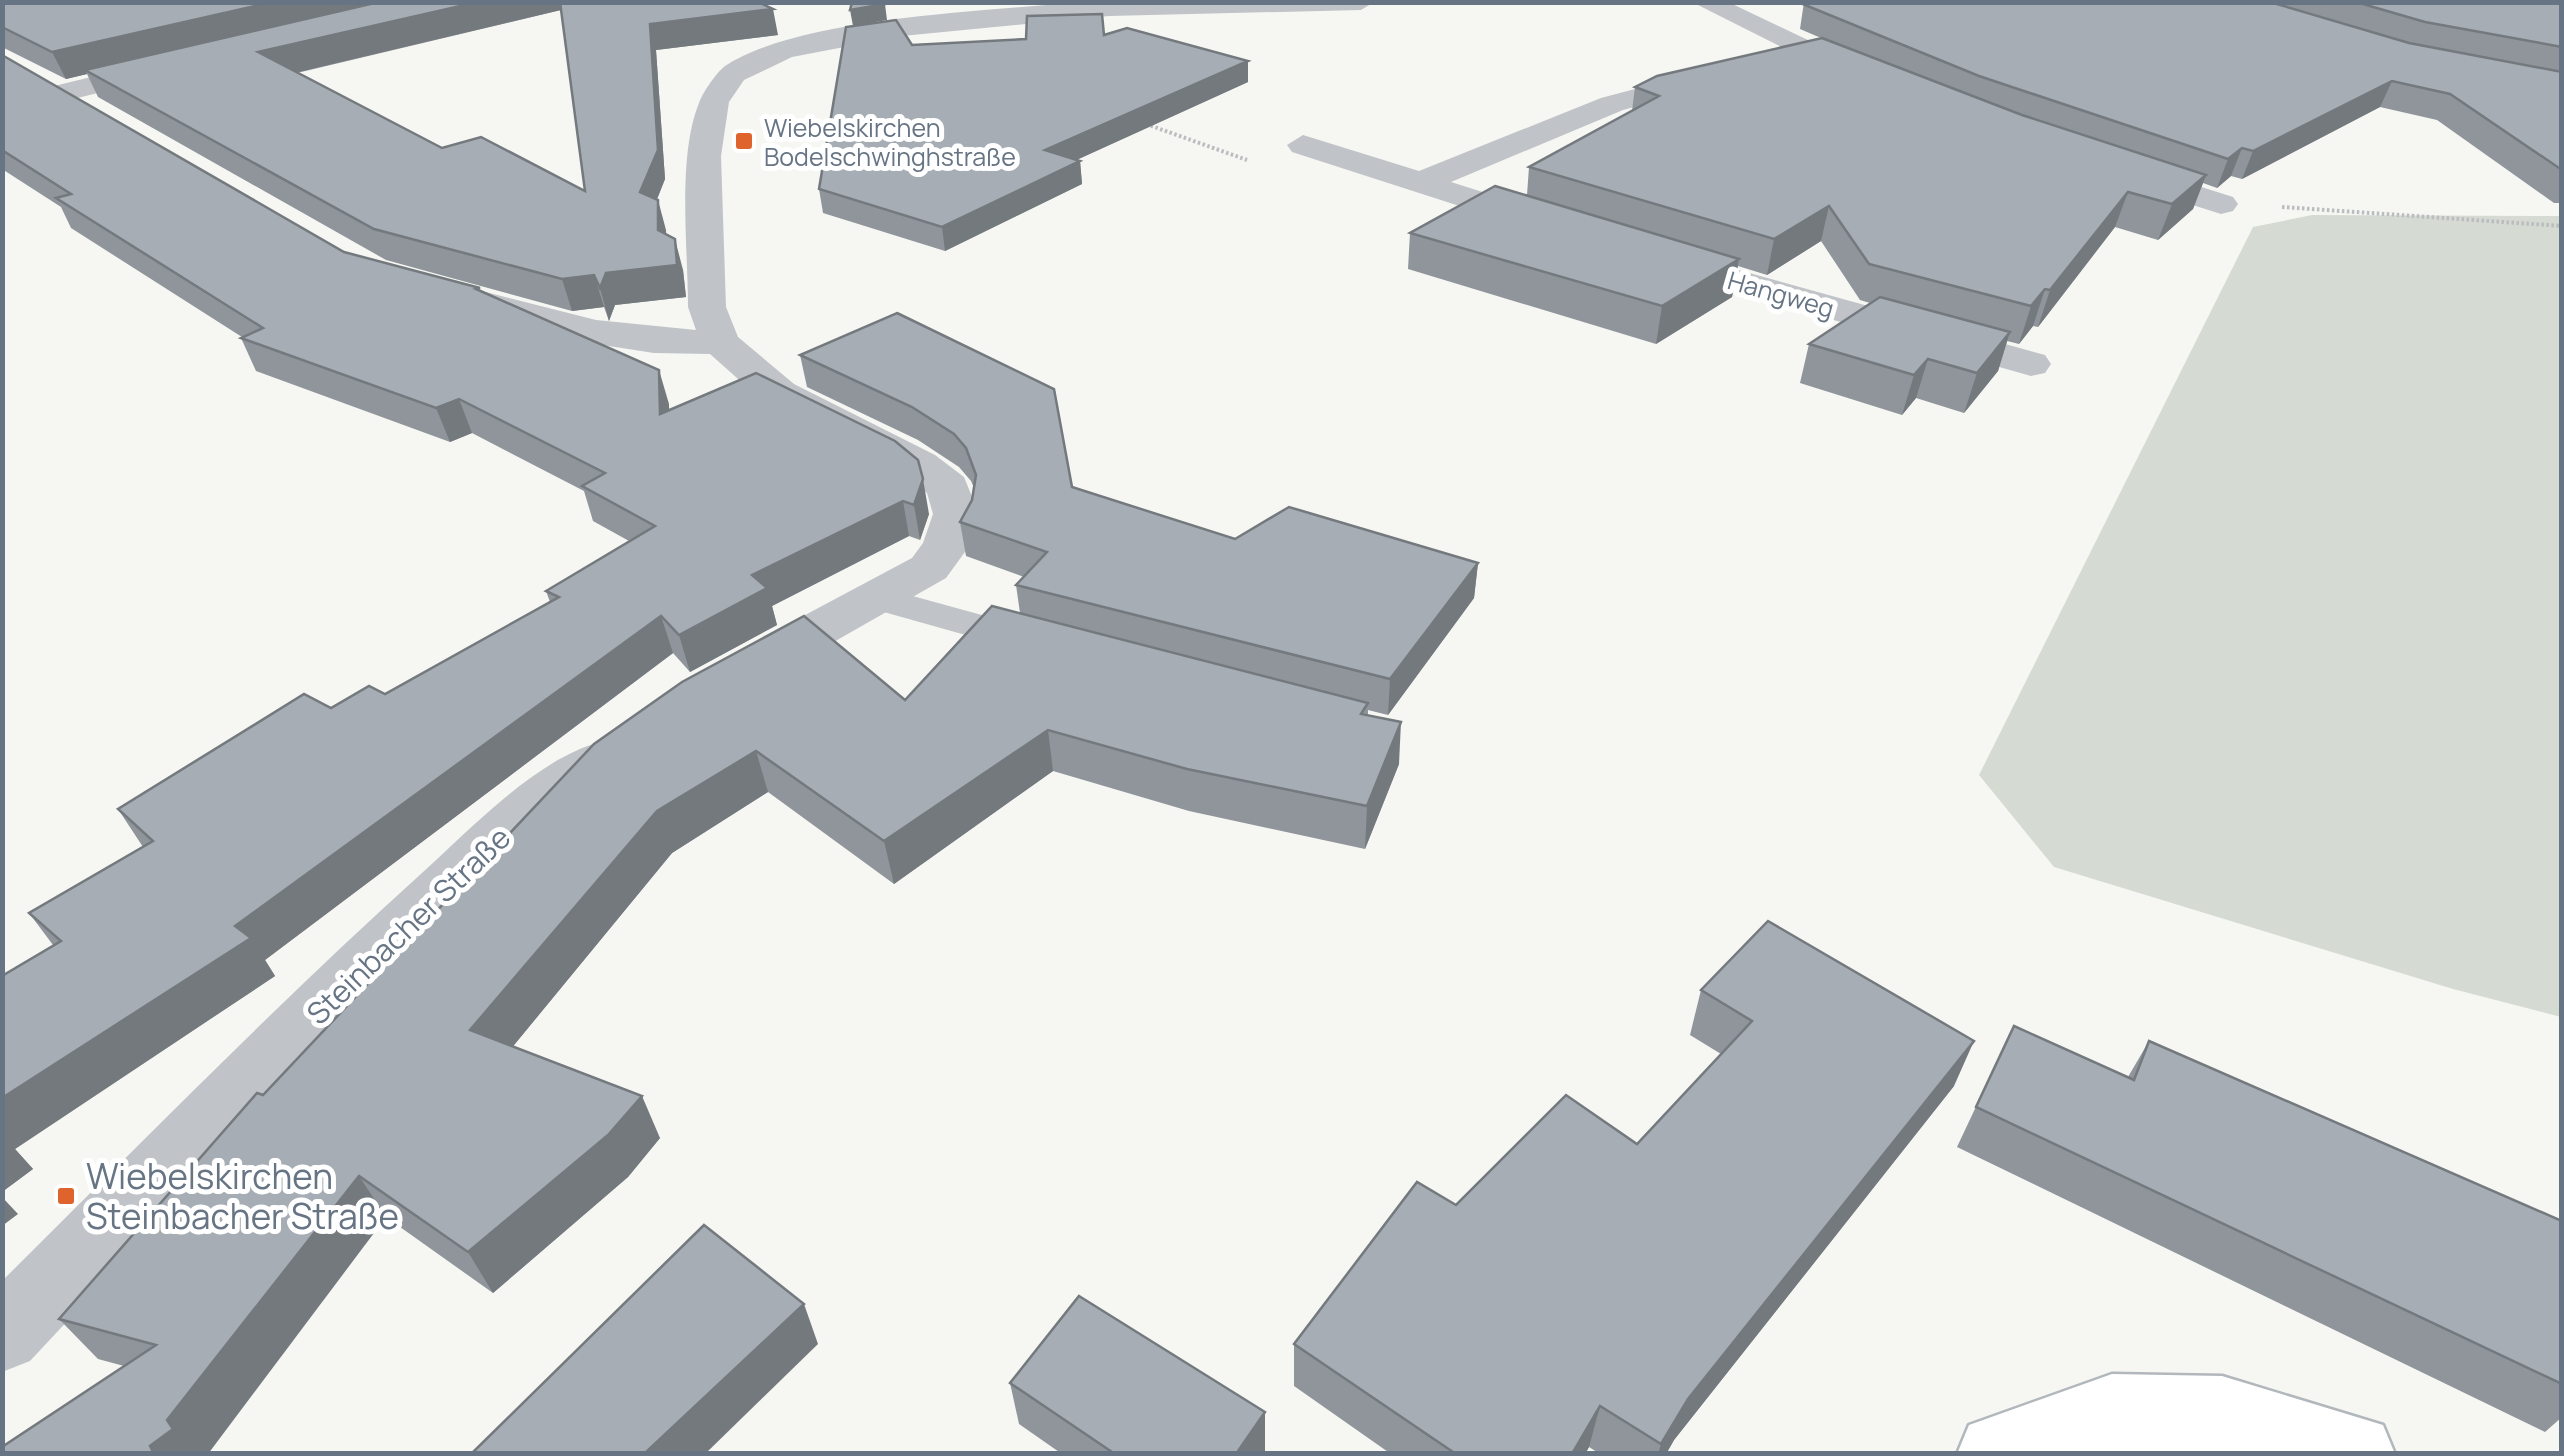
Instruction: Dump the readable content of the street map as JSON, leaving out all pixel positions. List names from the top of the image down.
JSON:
{
  "streets": {
    "street": ["Hangweg", "Steinbacher Straße"]
  },
  "places": {
    "transit": ["Wiebelskirchen Bodelschwinghstraße", "Wiebelskirchen Steinbacher Straße"]
  }
}
